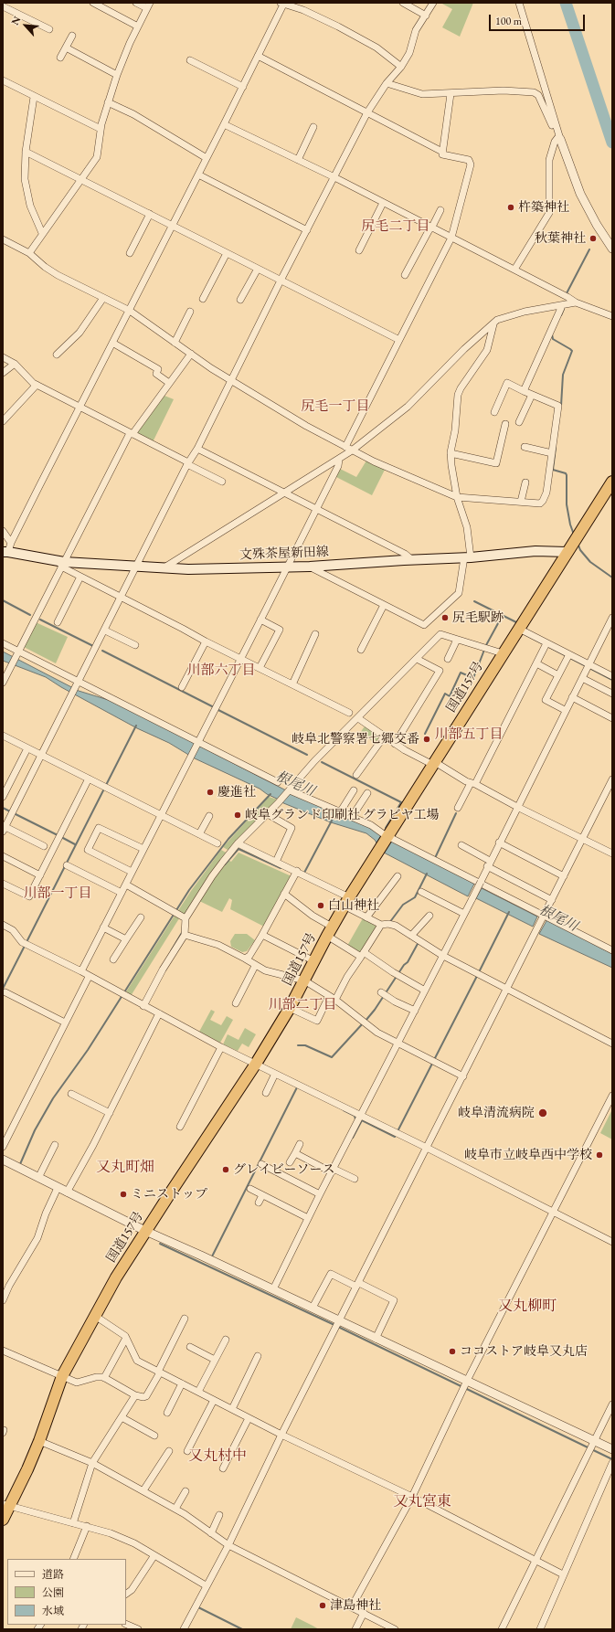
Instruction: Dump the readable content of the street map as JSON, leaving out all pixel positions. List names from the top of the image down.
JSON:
{
  "streets": {
    "highway": ["国道157号"],
    "main road": ["文殊茶屋新田線"]
  },
  "crossings": [
    ["文殊茶屋新田線", "国道157号"]
  ],
  "districts": [
    "尻毛二丁目",
    "尻毛一丁目",
    "川部六丁目",
    "川部五丁目",
    "川部一丁目",
    "川部二丁目",
    "又丸町畑",
    "又丸柳町",
    "又丸村中",
    "又丸宮東"
  ],
  "water": ["根尾川"],
  "places": [
    "杵築神社",
    "秋葉神社",
    "尻毛駅跡",
    "岐阜北警察署七郷交番",
    "慶進社",
    "岐阜グランド印刷社 グラビヤ工場",
    "白山神社",
    "岐阜清流病院",
    "岐阜市立岐阜西中学校",
    "グレイビーソース",
    "ミニストップ",
    "ココストア岐阜又丸店",
    "津島神社"
  ],
  "legend": ["道路", "公園", "水域"],
  "scale_bar": "100 m",
  "north": "top left"
}
